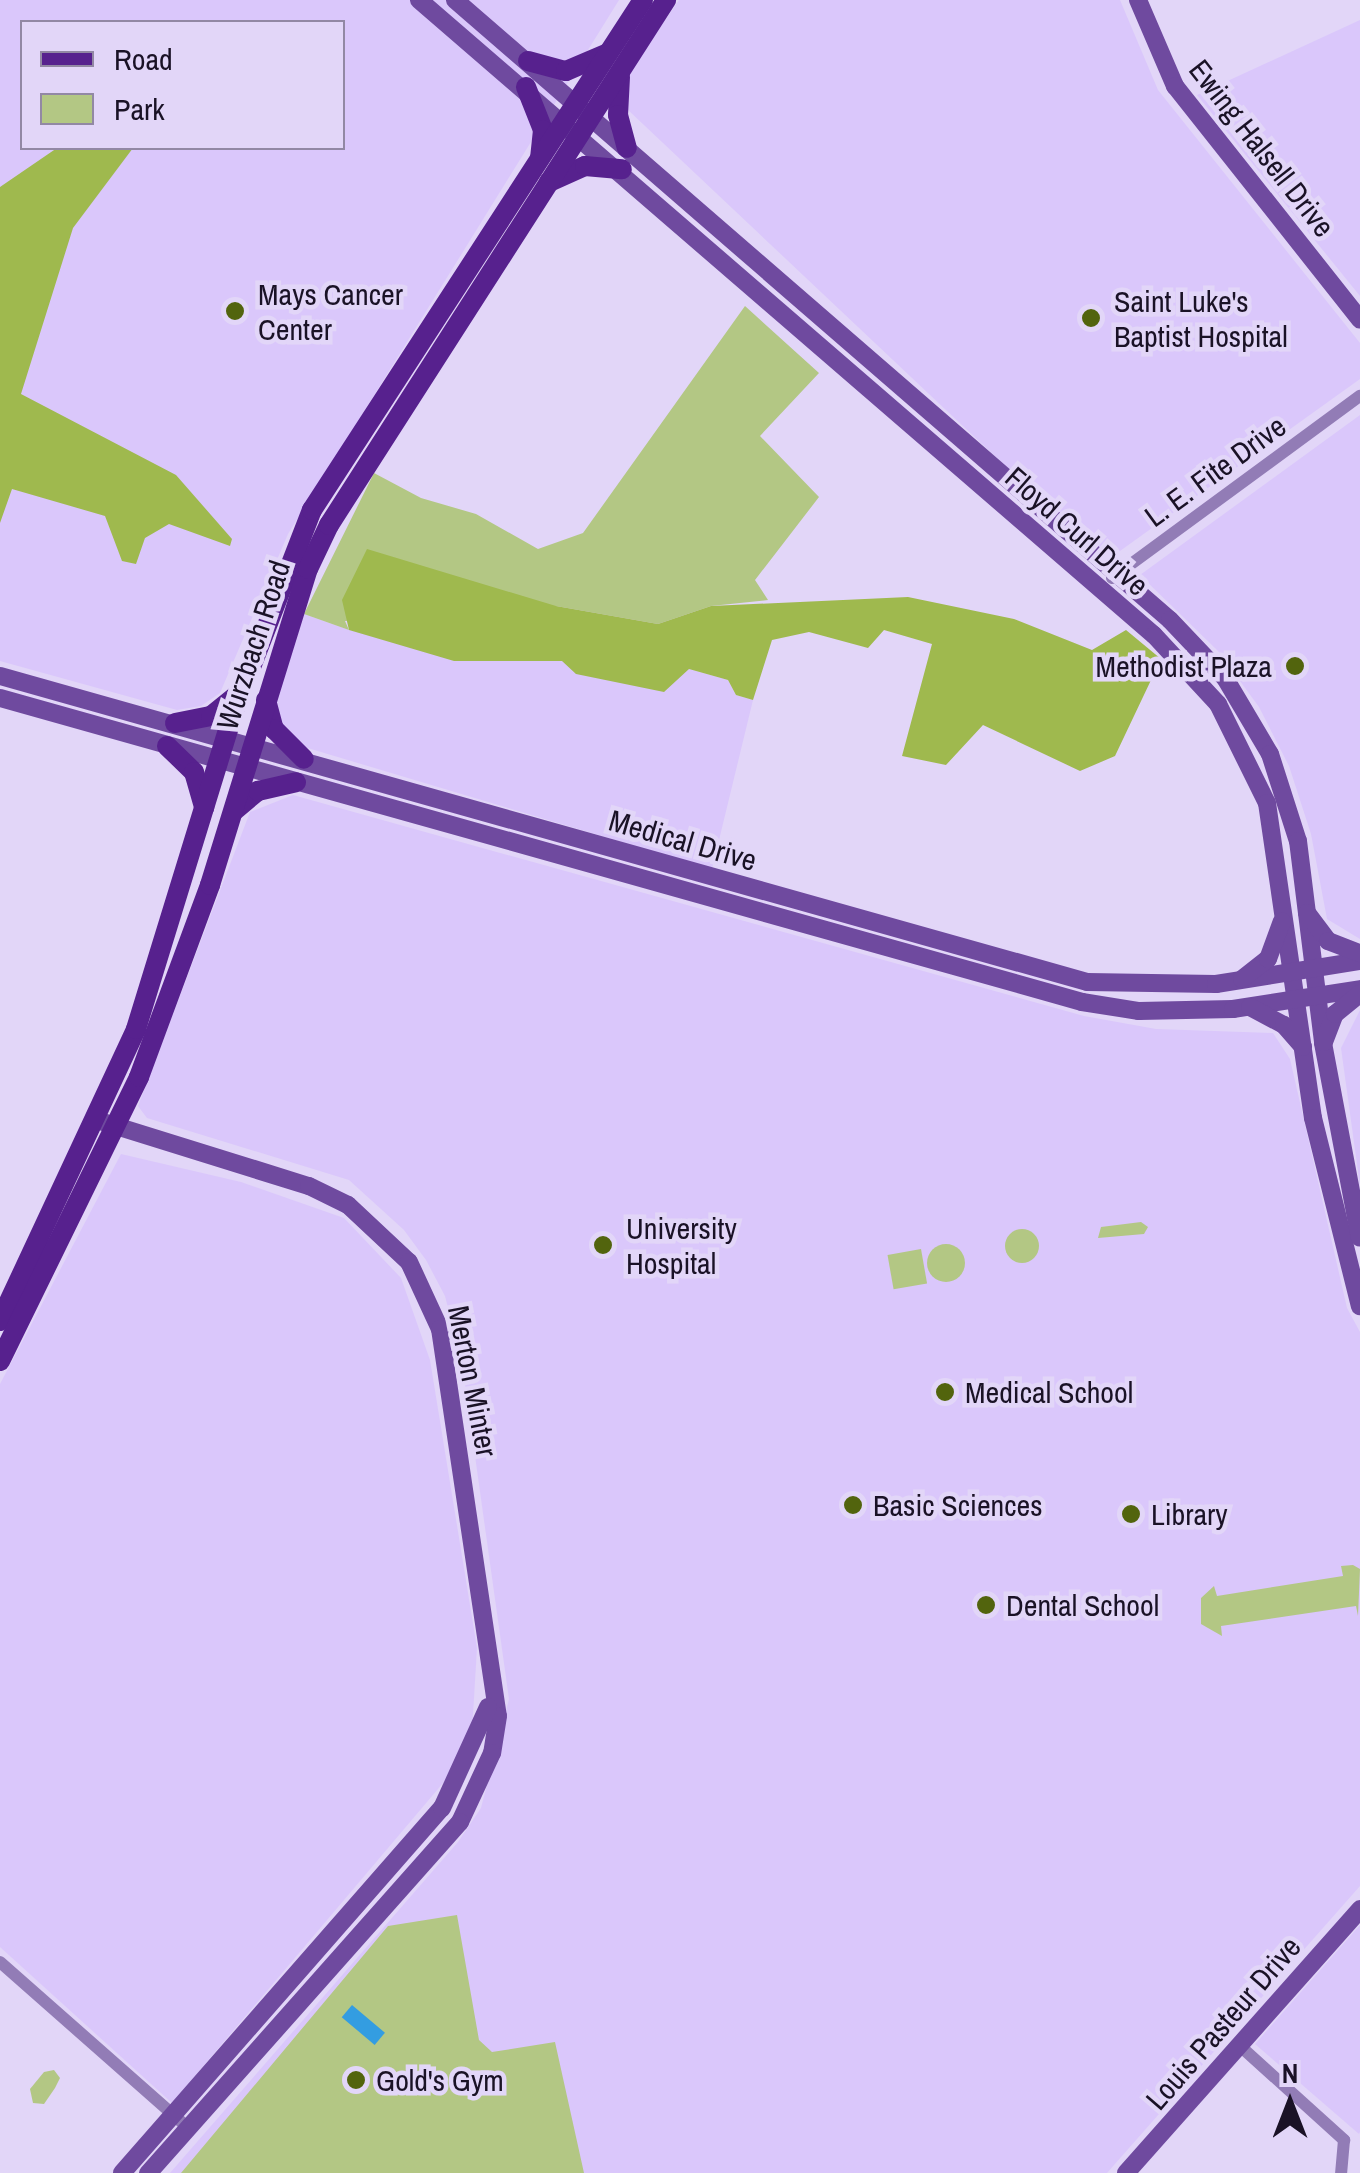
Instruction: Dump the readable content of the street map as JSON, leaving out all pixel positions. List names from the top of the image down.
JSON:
{
  "streets": {
    "main road": ["Wurzbach Road"],
    "street": [
      "Ewing Halsell Drive",
      "L. E. Fite Drive",
      "Floyd Curl Drive",
      "Medical Drive",
      "Merton Minter",
      "Louis Pasteur Drive"
    ]
  },
  "crossings": [
    ["L. E. Fite Drive", "Floyd Curl Drive"],
    ["Floyd Curl Drive", "Wurzbach Road"],
    ["Floyd Curl Drive", "Medical Drive"],
    ["Wurzbach Road", "Medical Drive"],
    ["Wurzbach Road", "Merton Minter"]
  ],
  "places": [
    "Mays Cancer Center",
    "Saint Luke's Baptist Hospital",
    "Methodist Plaza",
    "University Hospital",
    "Medical School",
    "Basic Sciences",
    "Library",
    "Dental School",
    "Gold's Gym"
  ],
  "legend": ["Road", "Park"],
  "north": "top"
}
